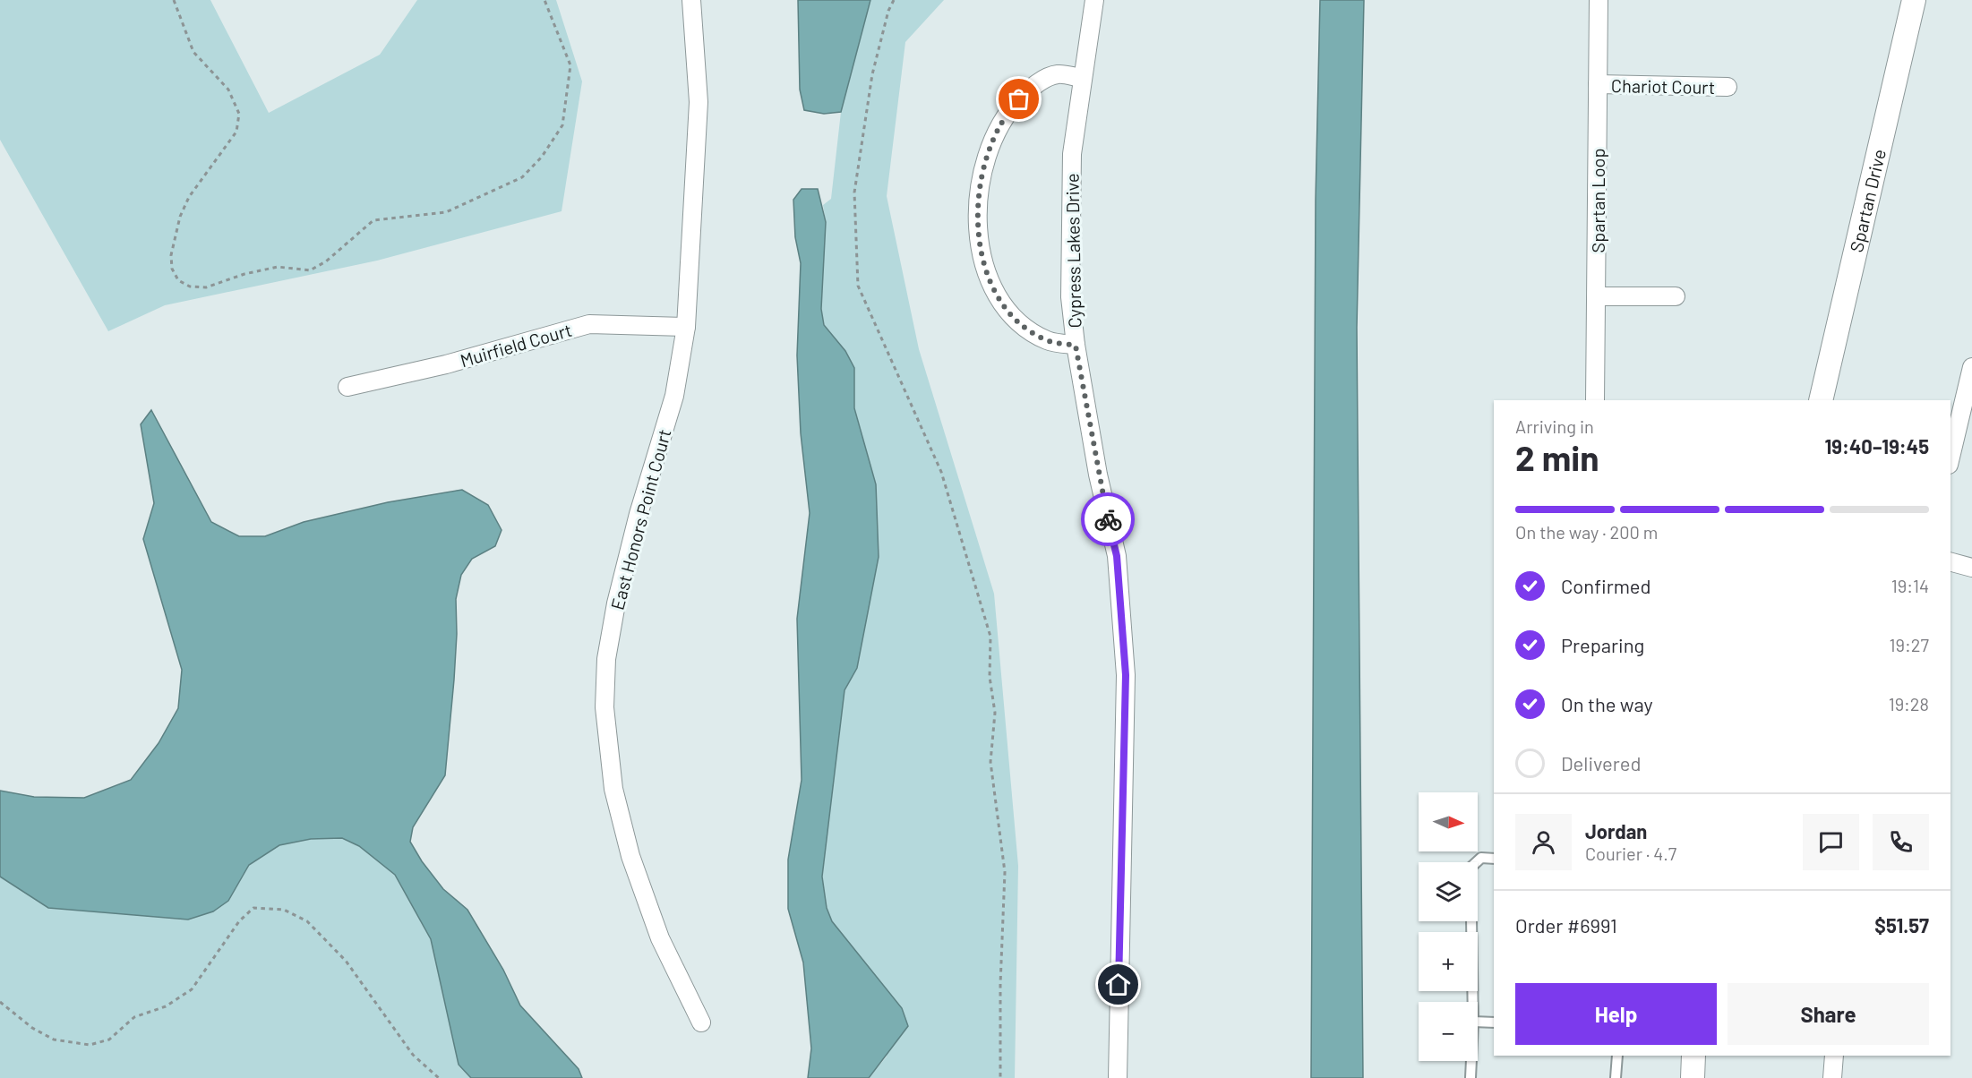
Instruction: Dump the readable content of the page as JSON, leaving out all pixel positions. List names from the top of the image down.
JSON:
{
  "streets": {
    "street": [
      "Chariot Court",
      "Spartan Loop",
      "Spartan Drive",
      "Cypress Lakes Drive",
      "Muirfield Court",
      "East Honors Point Court"
    ]
  },
  "crossings": [
    ["Chariot Court", "Spartan Loop"],
    ["Muirfield Court", "East Honors Point Court"]
  ],
  "north": "right",
  "page": {
    "heading": ["2 min", "Arriving in", "19:40–19:45"],
    "panel": [
      "Jordan",
      "Courier · 4.7",
      "Order #6991",
      "$51.57"
    ],
    "bar": "On the way · 200 m",
    "list": [
      ["Confirmed", "19:14"],
      ["Preparing", "19:27"],
      ["On the way", "19:28"],
      "Delivered"
    ],
    "map_buttons": ["+", "−"],
    "buttons": ["Help", "Share"]
  }
}
